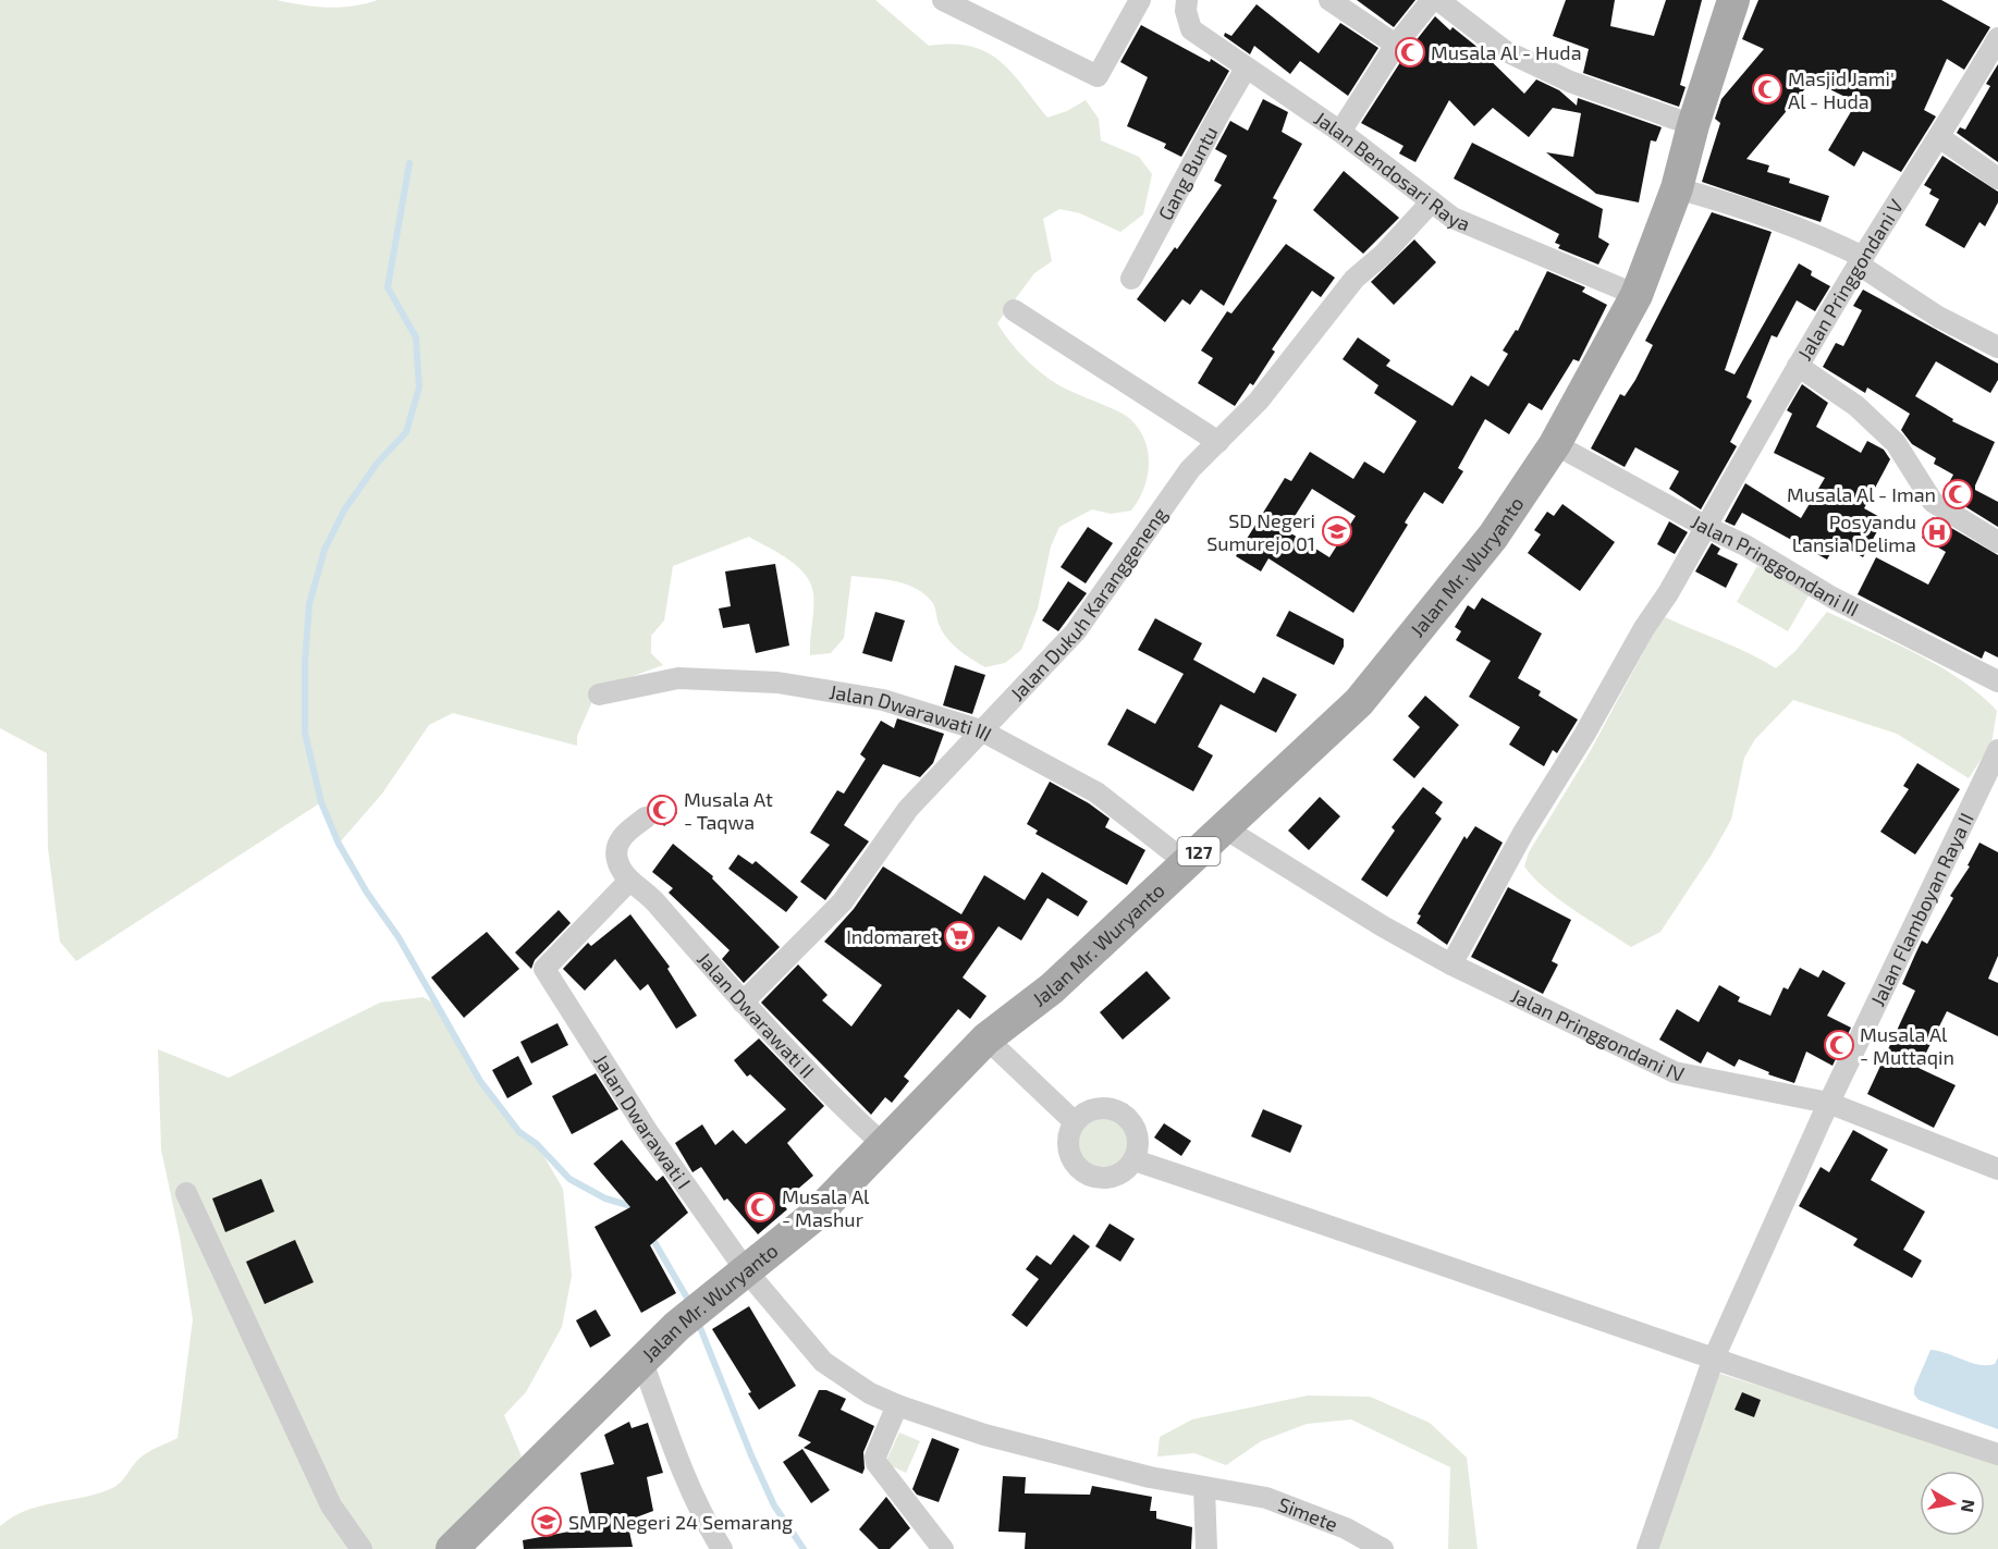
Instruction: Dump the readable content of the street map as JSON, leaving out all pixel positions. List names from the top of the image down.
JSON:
{
  "streets": {
    "main road": ["Jalan Mr. Wuryanto", "127"],
    "street": [
      "Jalan Bendosari Raya",
      "Gang Buntu",
      "Jalan Pringgondani V",
      "Jalan Pringgondani III",
      "Jalan Dukuh Karanggeneng",
      "Jalan Dwarawati III",
      "Jalan Flamboyan Raya II",
      "Jalan Dwarawati II",
      "Jalan Pringgondani IV",
      "Jalan Dwarawati I",
      "Simete"
    ]
  },
  "crossings": [
    ["Jalan Bendosari Raya", "Gang Buntu"],
    ["Jalan Bendosari Raya", "Jalan Mr. Wuryanto"],
    ["Jalan Bendosari Raya", "Jalan Dukuh Karanggeneng"],
    ["Jalan Pringgondani V", "Jalan Pringgondani III"],
    ["Jalan Pringgondani V", "Jalan Pringgondani IV"],
    ["Jalan Pringgondani III", "Jalan Mr. Wuryanto"],
    ["Jalan Mr. Wuryanto", "Jalan Dwarawati III"],
    ["Jalan Mr. Wuryanto", "Jalan Dwarawati II"],
    ["Jalan Mr. Wuryanto", "Jalan Pringgondani IV"],
    ["Jalan Mr. Wuryanto", "Jalan Dwarawati I"],
    ["Jalan Dukuh Karanggeneng", "Jalan Dwarawati III"],
    ["Jalan Dukuh Karanggeneng", "Jalan Dwarawati II"],
    ["Jalan Flamboyan Raya II", "Jalan Pringgondani IV"],
    ["Jalan Dwarawati II", "Jalan Dwarawati I"],
    ["Jalan Dwarawati I", "Simete"]
  ],
  "places": {
    "mosque": [
      "Musala Al - Huda",
      "Masjid Jami' Al - Huda",
      "Musala Al - Iman",
      "Musala At - Taqwa",
      "Musala Al - Muttaqin",
      "Musala Al - Mashur"
    ],
    "school or university": ["SD Negeri Sumurejo 01", "SMP Negeri 24 Semarang"],
    "hospital": ["Posyandu Lansia Delima"],
    "supermarket": ["Indomaret"]
  },
  "north": "right"
}
